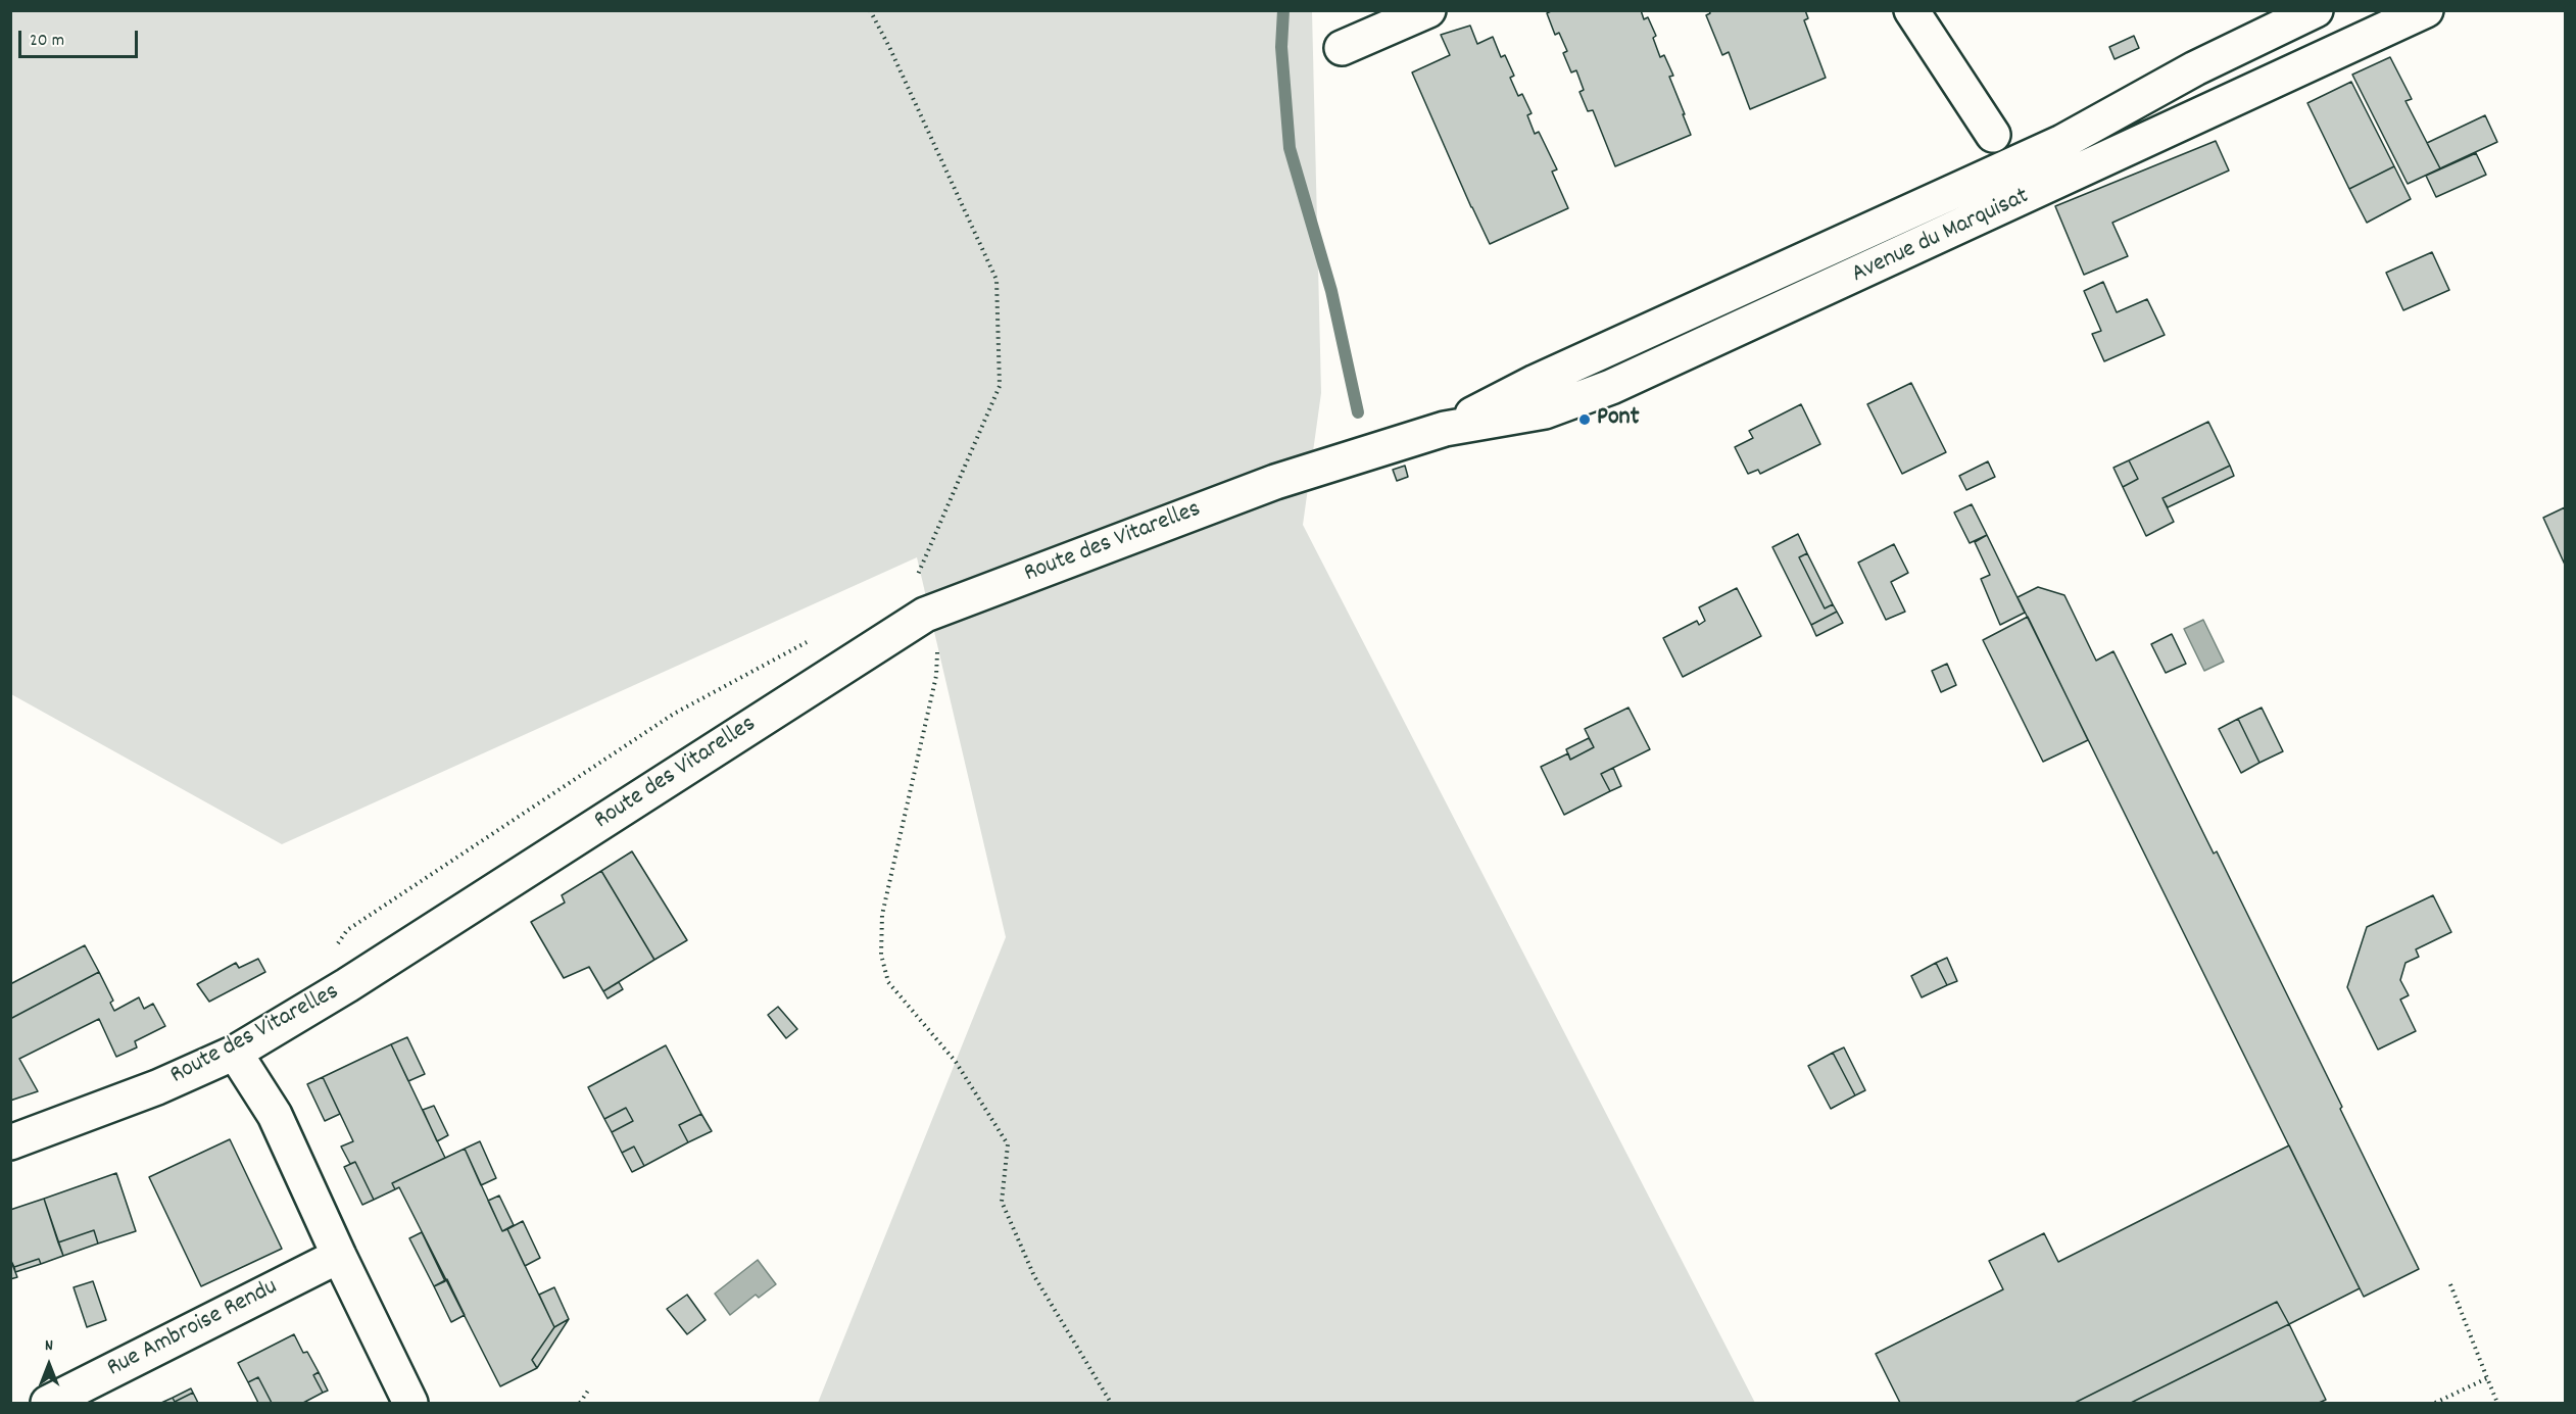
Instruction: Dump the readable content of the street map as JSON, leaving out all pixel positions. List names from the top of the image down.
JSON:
{
  "streets": {
    "main road": ["Avenue du Marquisat", "Route des Vitarelles", "Rue Ambroise Rendu"]
  },
  "crossings": [
    ["Avenue du Marquisat", "Route des Vitarelles"]
  ],
  "places": ["Pont"],
  "scale_bar": "20 m",
  "north": "top"
}
